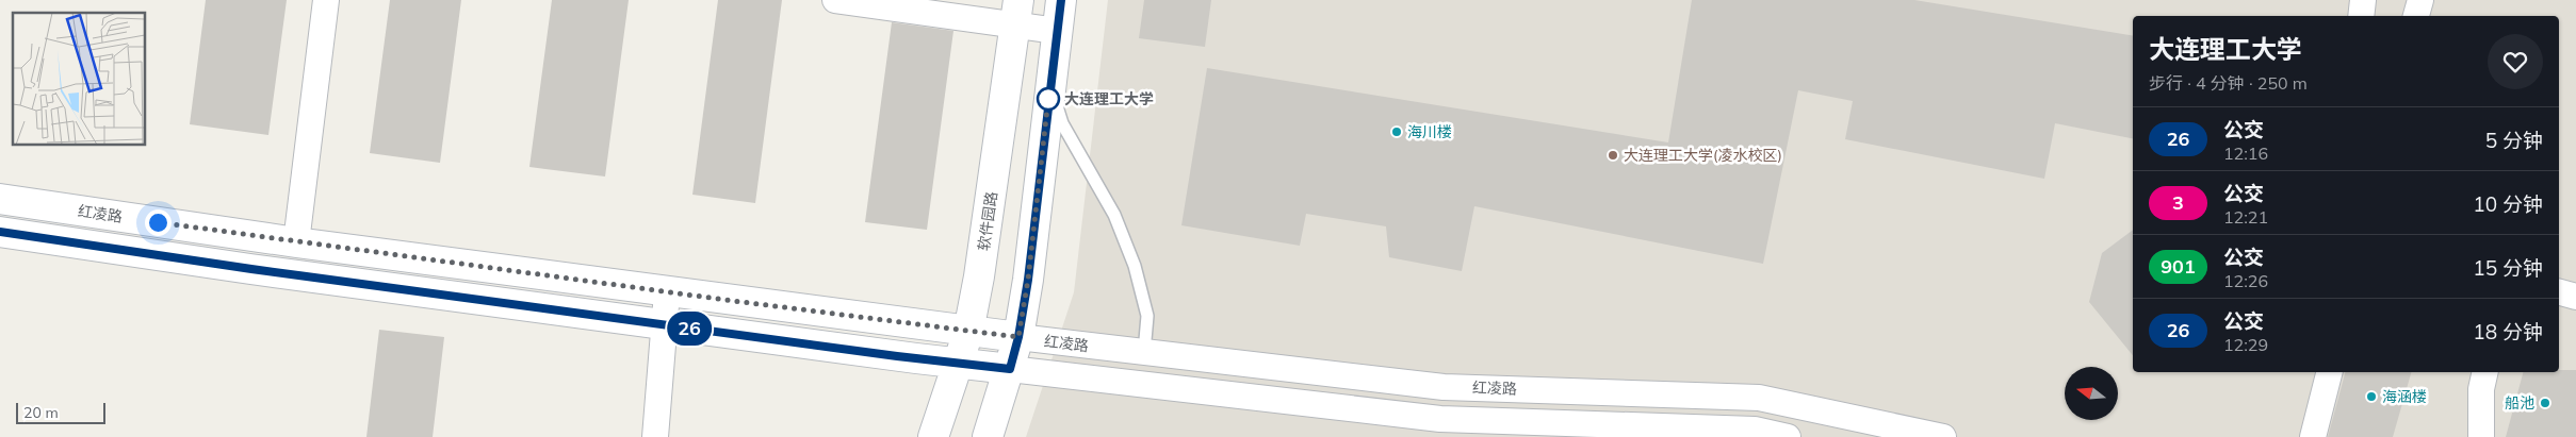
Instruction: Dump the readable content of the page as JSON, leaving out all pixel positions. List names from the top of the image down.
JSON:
{
  "streets": {
    "main road": ["红凌路", "软件园路"]
  },
  "crossings": [
    ["红凌路", "软件园路"]
  ],
  "places": [
    "大连理工大学",
    "海川楼",
    "大连理工大学(凌水校区)",
    "海涵楼",
    "船池"
  ],
  "lines": ["bus line 26"],
  "scale_bar": "20 m",
  "north": "left",
  "page": {
    "on_map": "26",
    "heading": ["大连理工大学", "步行 · 4 分钟 · 250 m"],
    "list": [
      {
        "mark": "26",
        "name": "公交",
        "note": "12:16",
        "value": "5 分钟"
      },
      {
        "mark": "3",
        "name": "公交",
        "note": "12:21",
        "value": "10 分钟"
      },
      {
        "mark": "901",
        "name": "公交",
        "note": "12:26",
        "value": "15 分钟"
      },
      {
        "mark": "26",
        "name": "公交",
        "note": "12:29",
        "value": "18 分钟"
      }
    ],
    "scale": "20 m"
  }
}
